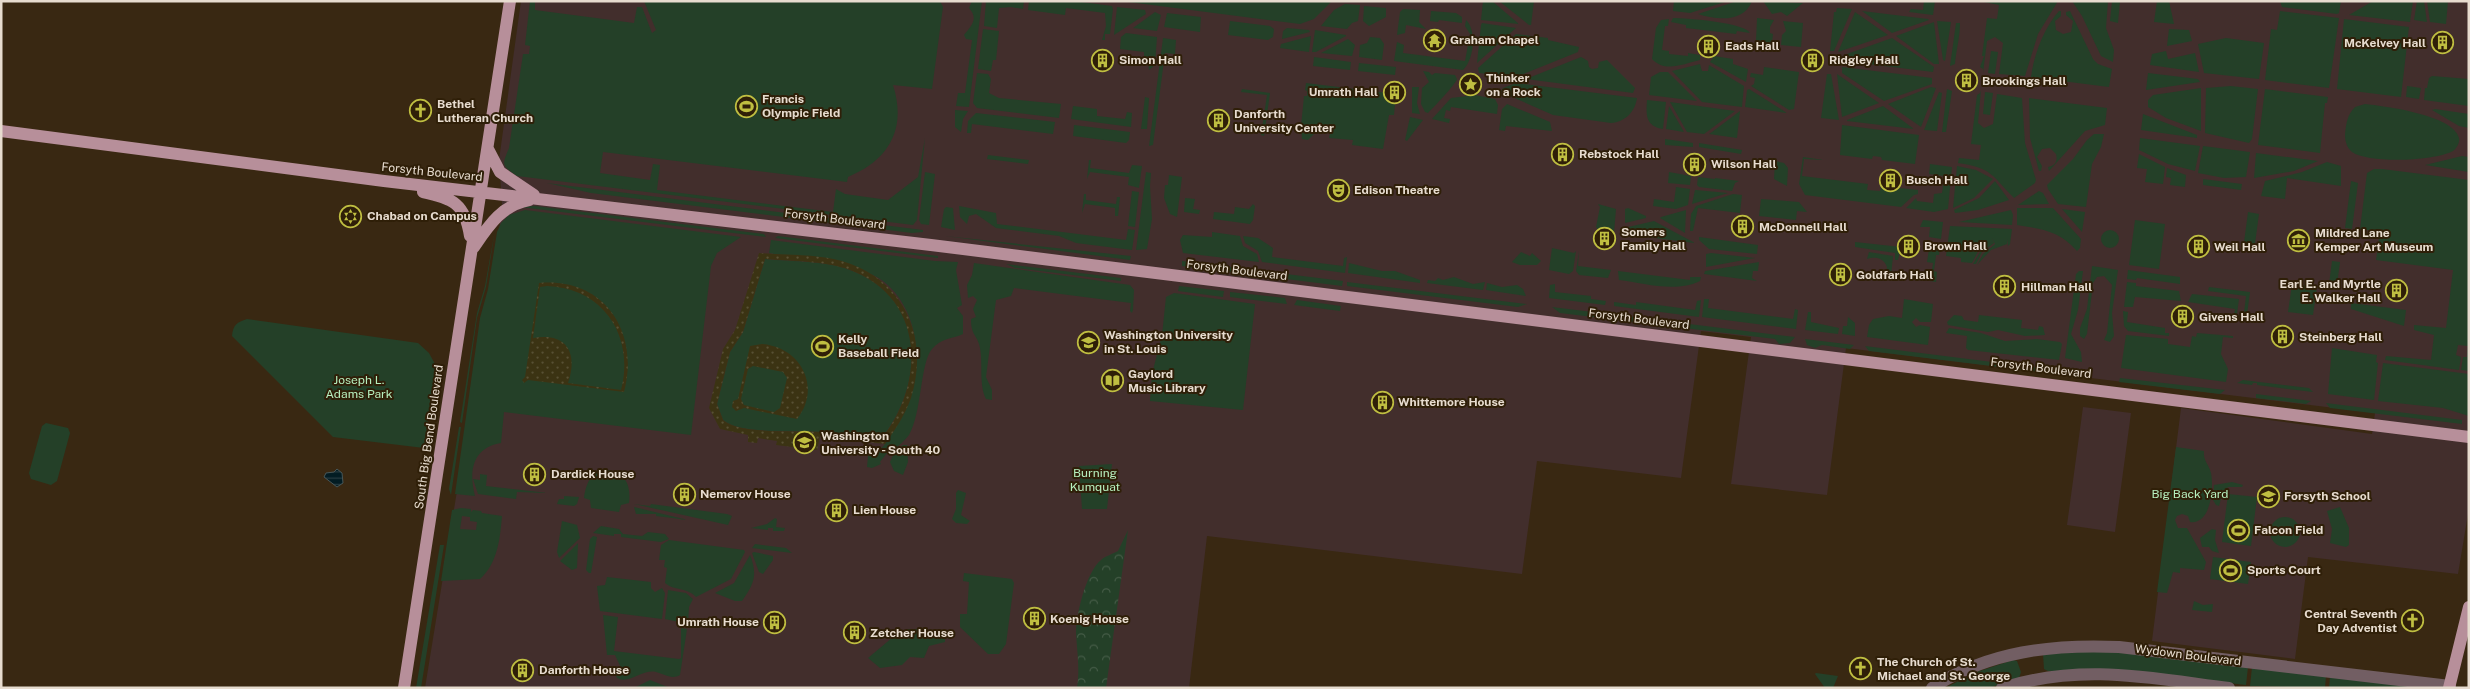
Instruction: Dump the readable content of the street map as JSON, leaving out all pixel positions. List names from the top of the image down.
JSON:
{
  "streets": {
    "main road": ["Forsyth Boulevard", "South Big Bend Boulevard"],
    "street": ["Wydown Boulevard"]
  },
  "crossings": [
    ["Forsyth Boulevard", "South Big Bend Boulevard"]
  ],
  "parks": ["Joseph L. Adams Park", "Burning Kumquat", "Big Back Yard"],
  "places": {
    "temple": ["Graham Chapel"],
    "building": [
      "McKelvey Hall",
      "Eads Hall",
      "Simon Hall",
      "Ridgley Hall",
      "Brookings Hall",
      "Umrath Hall",
      "Danforth University Center",
      "Rebstock Hall",
      "Wilson Hall",
      "Busch Hall",
      "McDonnell Hall",
      "Somers Family Hall",
      "Brown Hall",
      "Weil Hall",
      "Goldfarb Hall",
      "Hillman Hall",
      "Earl E. and Myrtle E. Walker Hall",
      "Givens Hall",
      "Steinberg Hall",
      "Whittemore House",
      "Dardick House",
      "Nemerov House",
      "Lien House",
      "Koenig House",
      "Umrath House",
      "Zetcher House",
      "Danforth House"
    ],
    "place": ["Thinker on a Rock"],
    "sports": [
      "Francis Olympic Field",
      "Kelly Baseball Field",
      "Falcon Field",
      "Sports Court"
    ],
    "church": ["Bethel Lutheran Church", "Central Seventh Day Adventist", "The Church of St. Michael and St. George"],
    "theatre": ["Edison Theatre"],
    "synagogue": ["Chabad on Campus"],
    "museum": ["Mildred Lane Kemper Art Museum"],
    "school or university": ["Washington University in St. Louis", "Washington University - South 40", "Forsyth School"],
    "library": ["Gaylord Music Library"]
  }
}
